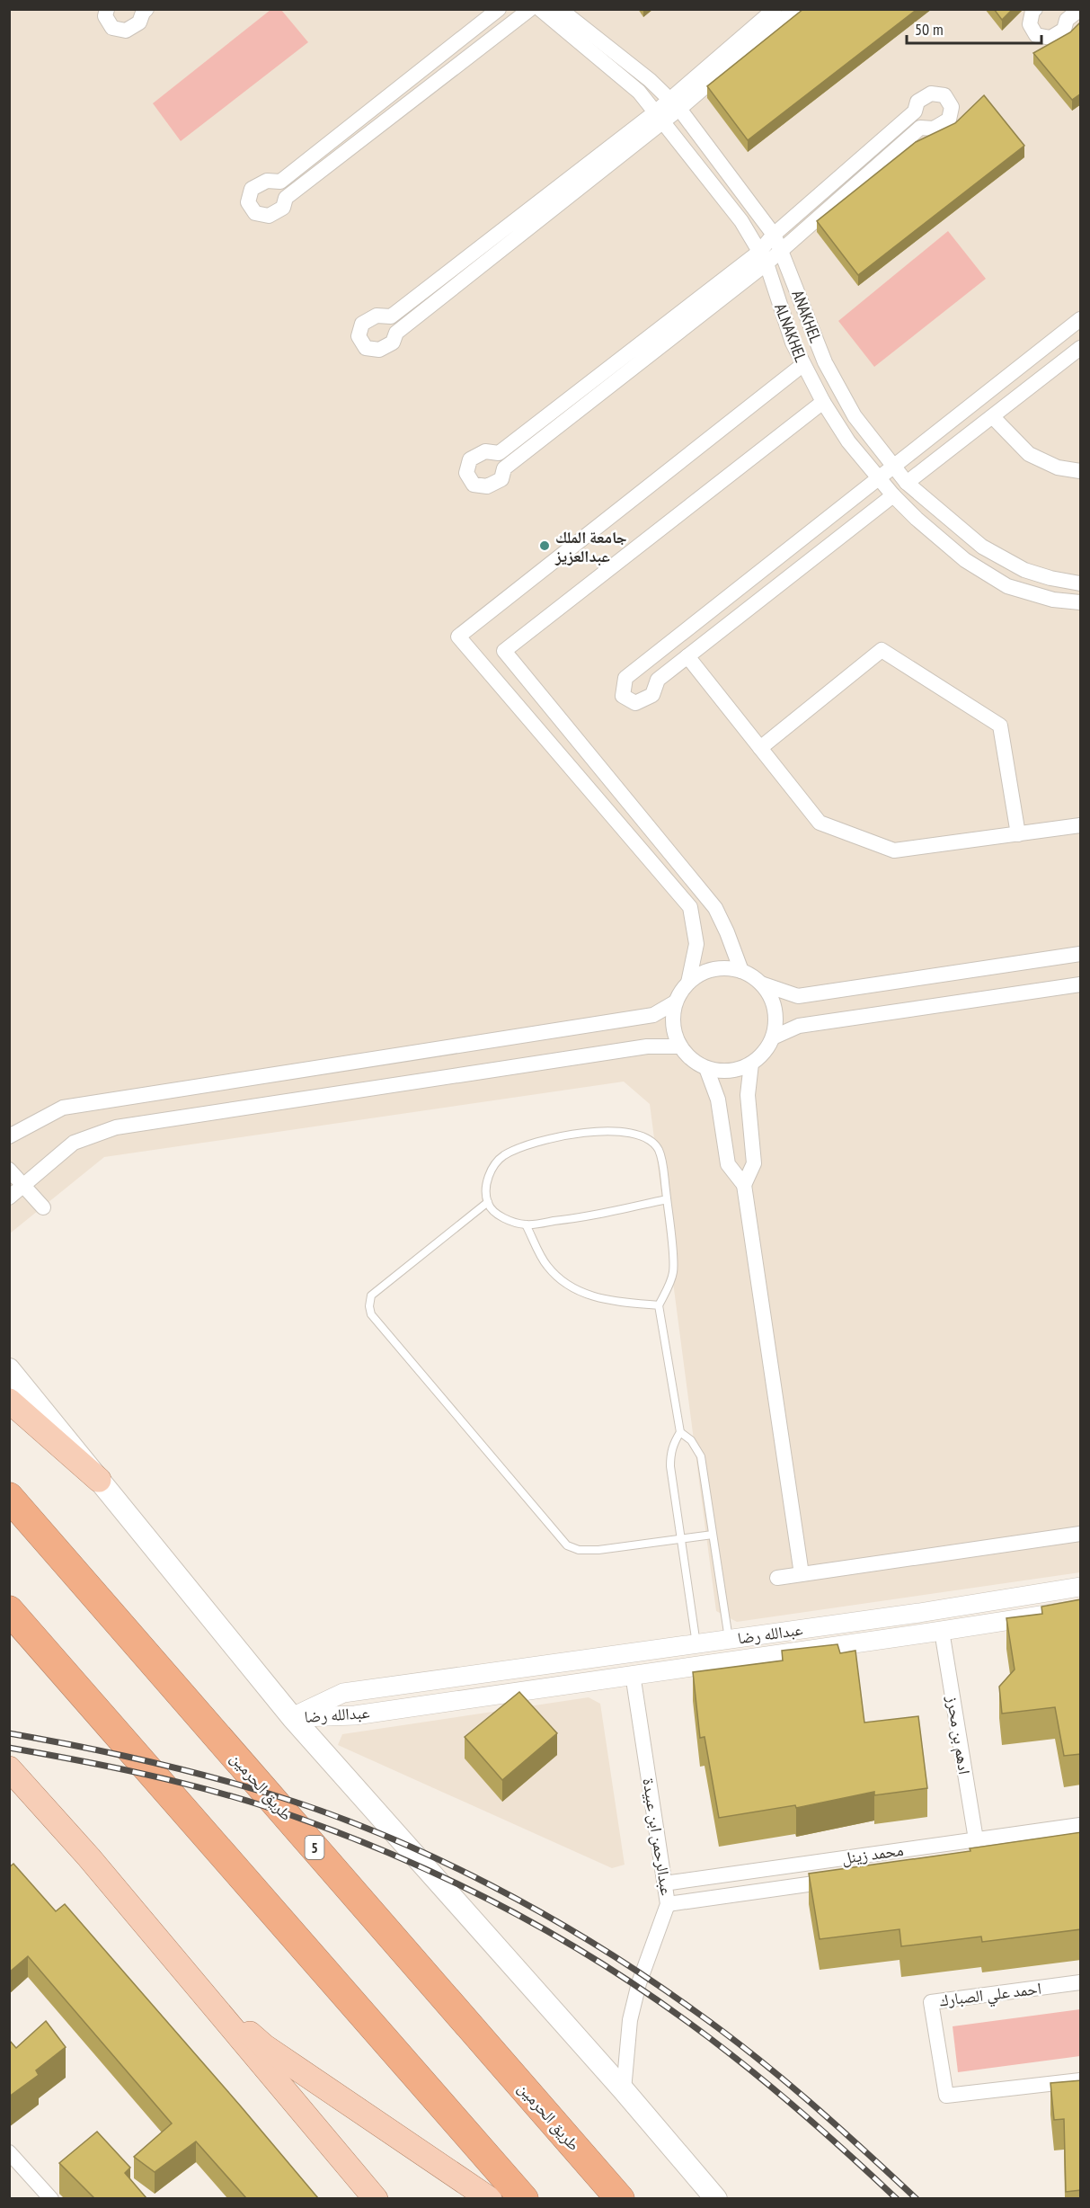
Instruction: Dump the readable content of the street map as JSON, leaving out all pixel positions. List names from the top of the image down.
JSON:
{
  "streets": {
    "highway": ["طريق الحرمين", "5"],
    "street": [
      "ANAKHEL",
      "ALNAKHEL",
      "عبدالله رضا",
      "ادهم بن محرز",
      "عبدالرحمن ابن عبيدة",
      "محمد زينل",
      "احمد علي الصبارك"
    ]
  },
  "crossings": [
    ["عبدالله رضا", "ادهم بن محرز"],
    ["عبدالله رضا", "عبدالرحمن ابن عبيدة"],
    ["ادهم بن محرز", "محمد زينل"],
    ["عبدالرحمن ابن عبيدة", "محمد زينل"]
  ],
  "places": ["جامعة الملك عبدالعزيز"],
  "scale_bar": "50 m"
}
